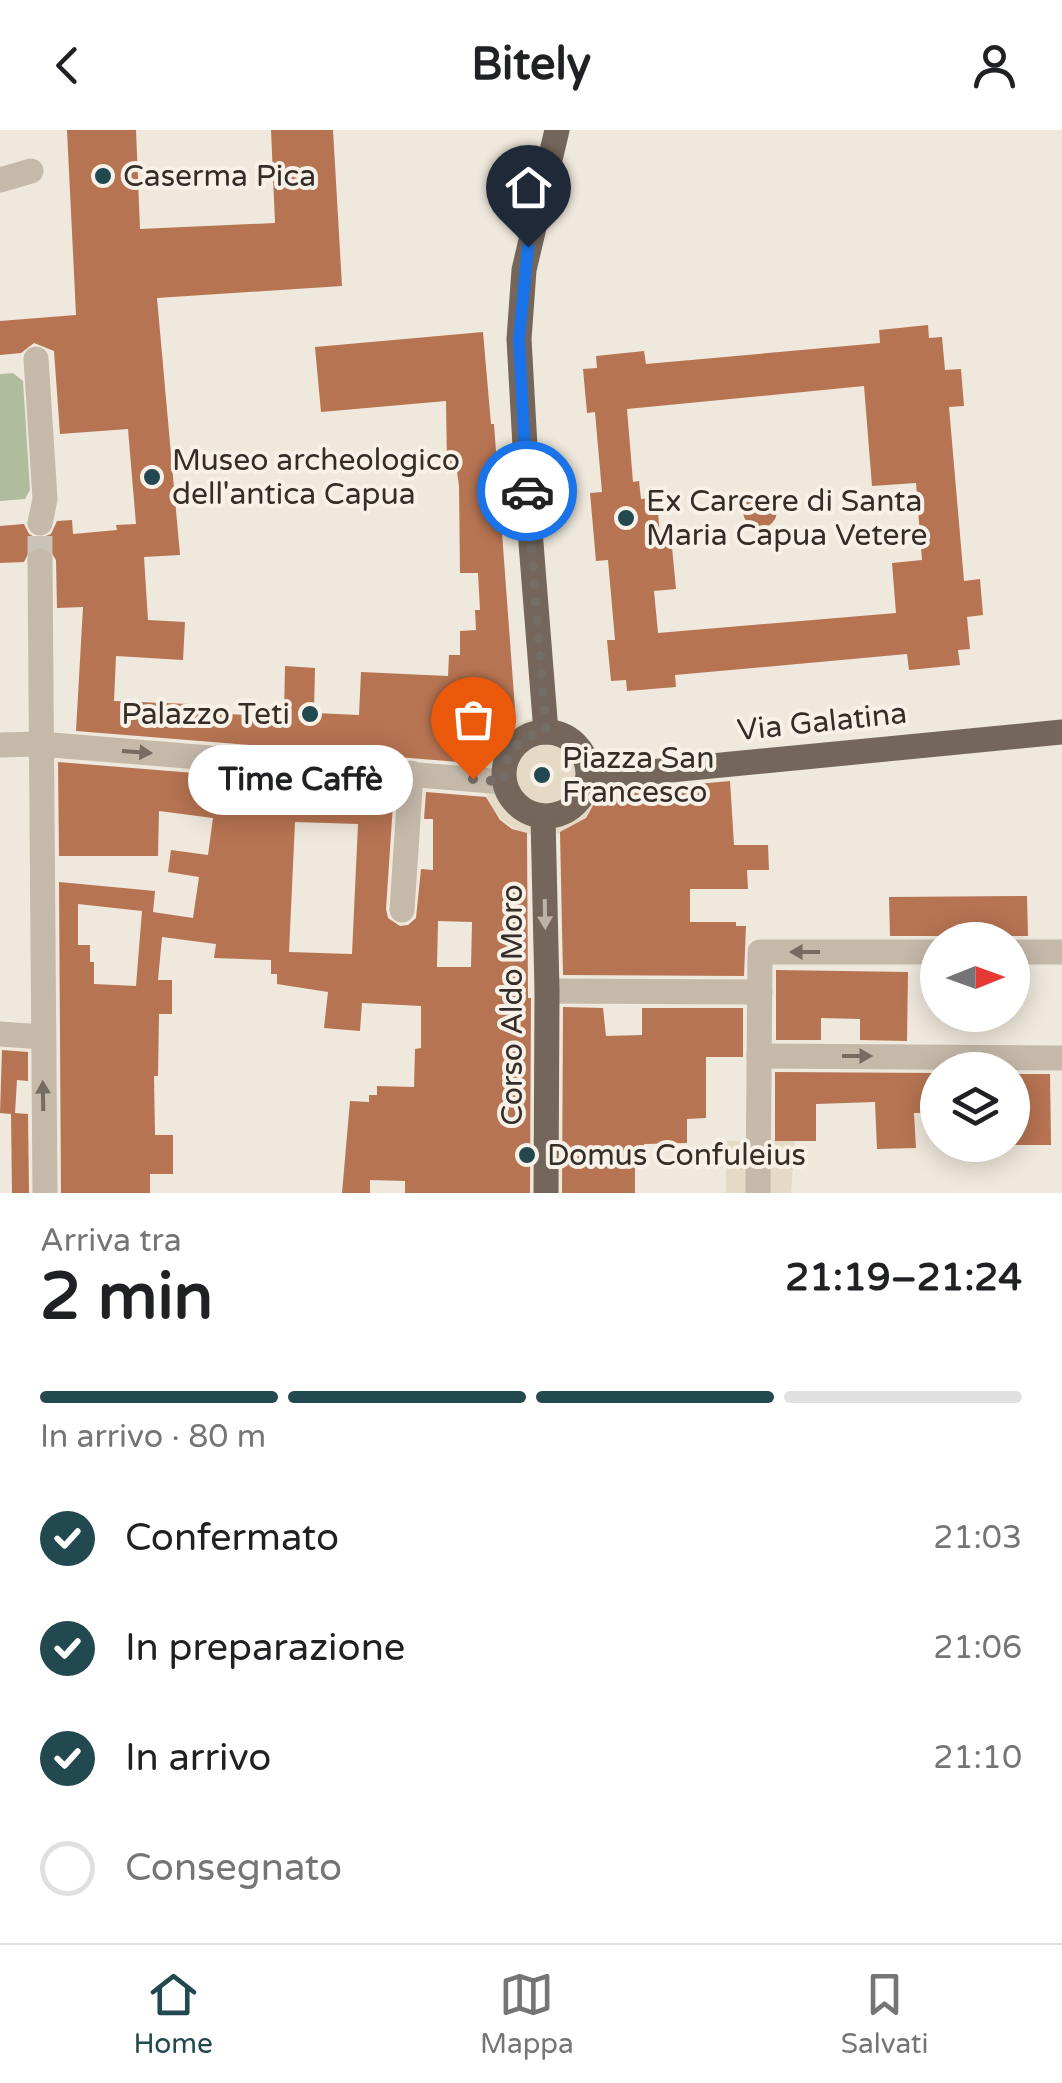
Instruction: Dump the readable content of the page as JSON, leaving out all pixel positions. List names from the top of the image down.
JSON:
{
  "streets": {
    "main road": ["Via Galatina", "Corso Aldo Moro"]
  },
  "crossings": [
    ["Via Galatina", "Corso Aldo Moro"]
  ],
  "one_way": ["Corso Aldo Moro"],
  "places": [
    "Caserma Pica",
    "Museo archeologico dell'antica Capua",
    "Ex Carcere di Santa Maria Capua Vetere",
    "Palazzo Teti",
    "Piazza San Francesco",
    "Time Caffè",
    "Domus Confuleius"
  ],
  "north": "right",
  "page": {
    "header": "Bitely",
    "bubble": "Time Caffè",
    "heading": ["2 min", "Arriva tra", "21:19–21:24"],
    "bar": "In arrivo · 80 m",
    "list": [
      ["Confermato", "21:03"],
      ["In preparazione", "21:06"],
      ["In arrivo", "21:10"],
      "Consegnato"
    ],
    "tabs": ["Home", "Mappa", "Salvati"]
  }
}
